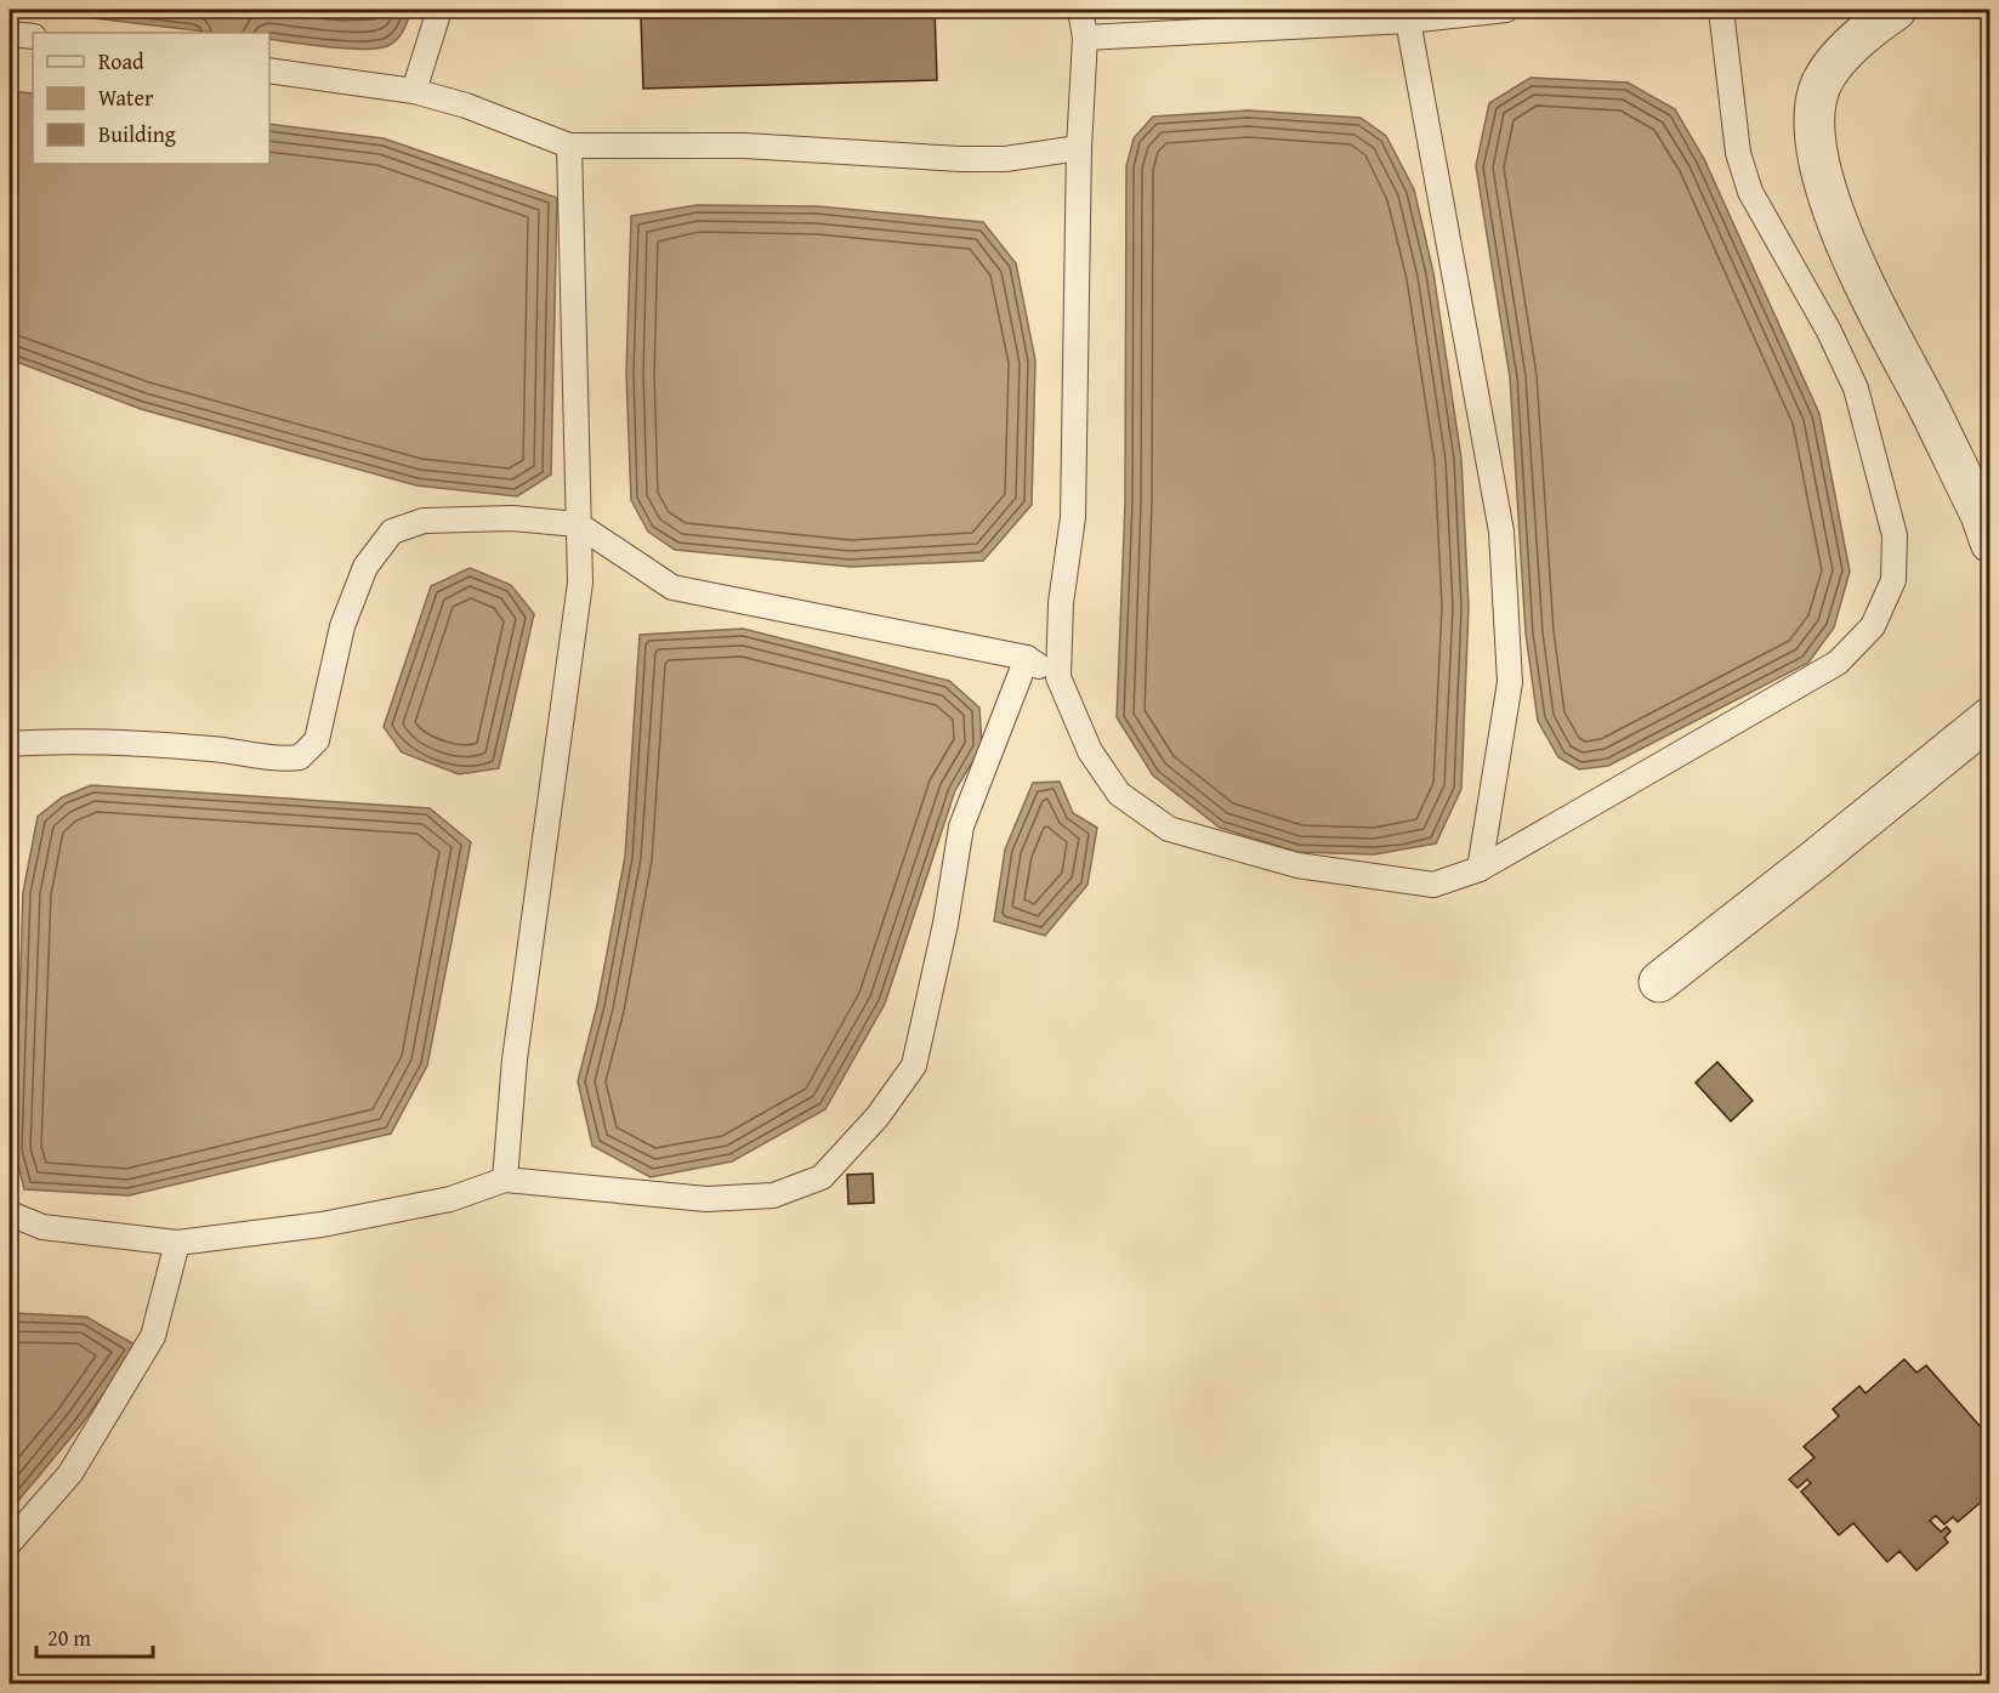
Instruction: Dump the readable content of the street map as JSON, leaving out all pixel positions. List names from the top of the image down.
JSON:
{
  "legend": ["Road", "Water", "Building"],
  "scale_bar": "20 m"
}
